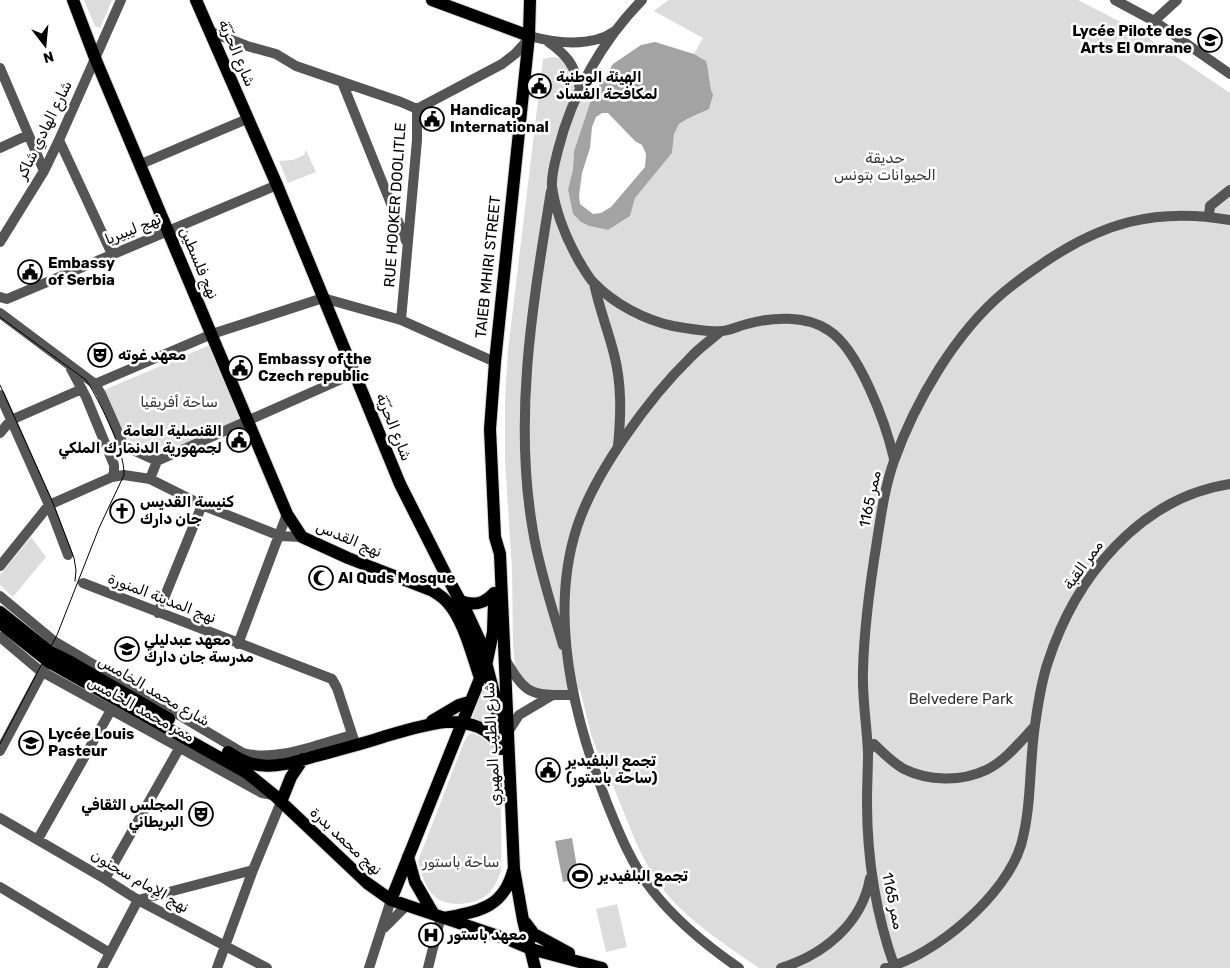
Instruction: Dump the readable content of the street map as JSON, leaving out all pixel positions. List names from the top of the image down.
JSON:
{
  "streets": {
    "main road": [
      "شارع الحرّيّة",
      "نهج فلسطين",
      "TAIEB MHIRI STREET",
      "نهج القدس",
      "شارع محمد الخامس",
      "شارع الطيب المهيري",
      "نهج محمد بدرة"
    ],
    "street": [
      "شارع الهادي شاكر",
      "RUE HOOKER DOOLITLE",
      "نهج ليبيريا",
      "ممر 1165",
      "ممر القبة",
      "نهج المدينة المنورة",
      "ممر محمد الخامس",
      "نهج الإمام سحنون"
    ]
  },
  "crossings": [
    ["شارع الحرّيّة", "نهج ليبيريا"],
    ["شارع الحرّيّة", "شارع الطيب المهيري"],
    ["شارع الهادي شاكر", "نهج فلسطين"],
    ["RUE HOOKER DOOLITLE", "TAIEB MHIRI STREET"],
    ["نهج ليبيريا", "نهج فلسطين"],
    ["نهج فلسطين", "نهج القدس"],
    ["TAIEB MHIRI STREET", "شارع الطيب المهيري"],
    ["ممر 1165", "ممر القبة"],
    ["نهج المدينة المنورة", "شارع محمد الخامس"],
    ["نهج المدينة المنورة", "ممر محمد الخامس"],
    ["شارع محمد الخامس", "ممر محمد الخامس"],
    ["شارع محمد الخامس", "نهج محمد بدرة"],
    ["ممر محمد الخامس", "نهج محمد بدرة"],
    ["شارع الطيب المهيري", "نهج محمد بدرة"]
  ],
  "parks": [
    "حديقة الحيوانات بتونس",
    "ساحة أفريقيا",
    "Belvedere Park",
    "ساحة باستور"
  ],
  "places": {
    "school or university": ["Lycée Pilote des Arts El Omrane", "معهد عبدليلي مدرسة جان دارك", "Lycée Louis Pasteur"],
    "public building": [
      "الهيئة الوطنية لمكافحة الفساد",
      "Handicap International",
      "Embassy of Serbia",
      "Embassy of the Czech republic",
      "القنصلية العامة لجمهورية الدنمارك الملكي",
      "تجمع البلفيدير (ساحة باستور)"
    ],
    "theatre": ["معهد غوته", "المجلس الثقافي البريطاني"],
    "church": ["كنيسة القديس جان دارك"],
    "mosque": ["Al Quds Mosque"],
    "sports": ["تجمع البلفيدير"],
    "hospital": ["معهد باستور"]
  },
  "north": "bottom"
}
